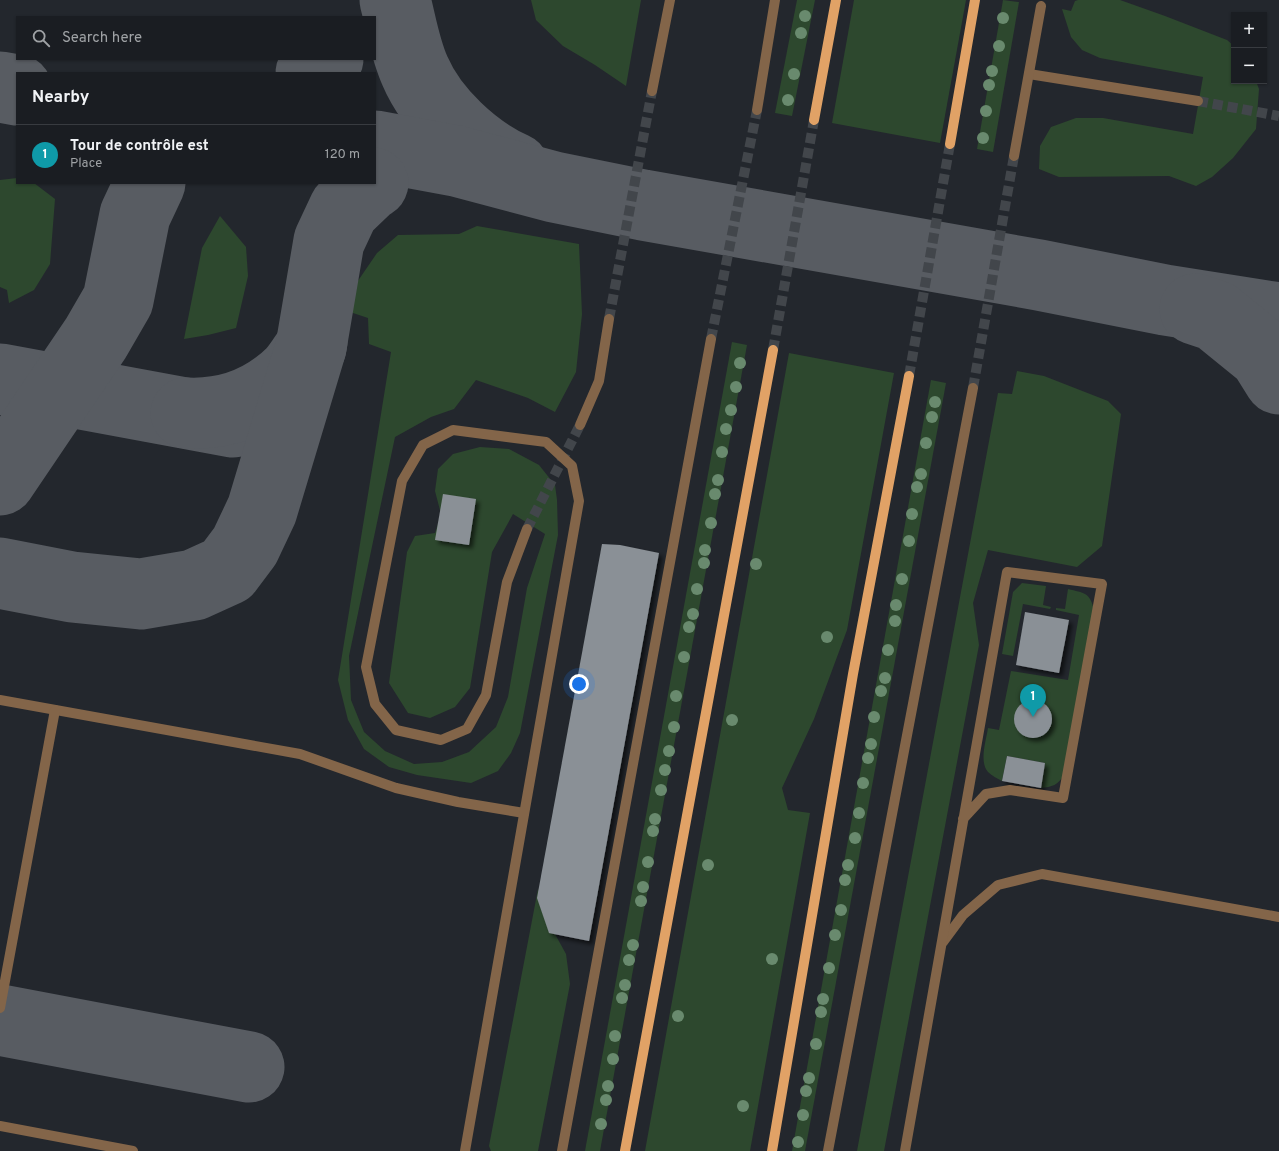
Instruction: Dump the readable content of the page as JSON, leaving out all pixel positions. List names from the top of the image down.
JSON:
{
  "page": {
    "map_buttons": ["+", "−"],
    "search": "Search here",
    "heading": "Nearby",
    "list": [
      {
        "mark": "1",
        "name": "Tour de contrôle est",
        "note": "Place",
        "value": "120 m"
      }
    ],
    "pins": "1"
  }
}
